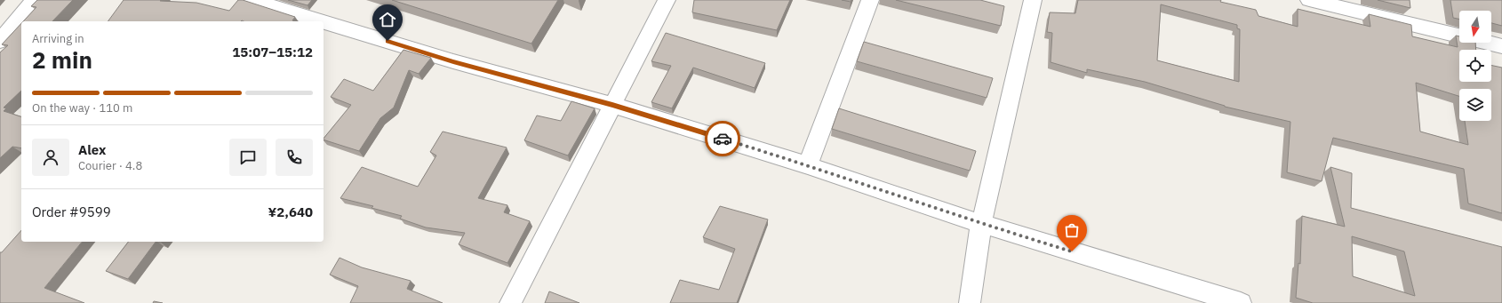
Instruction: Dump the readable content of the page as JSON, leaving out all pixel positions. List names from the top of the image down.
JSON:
{
  "north": "bottom",
  "page": {
    "heading": ["2 min", "Arriving in", "15:07–15:12"],
    "panel": [
      "Alex",
      "Courier · 4.8",
      "Order #9599",
      "¥2,640"
    ],
    "bar": "On the way · 110 m"
  }
}
